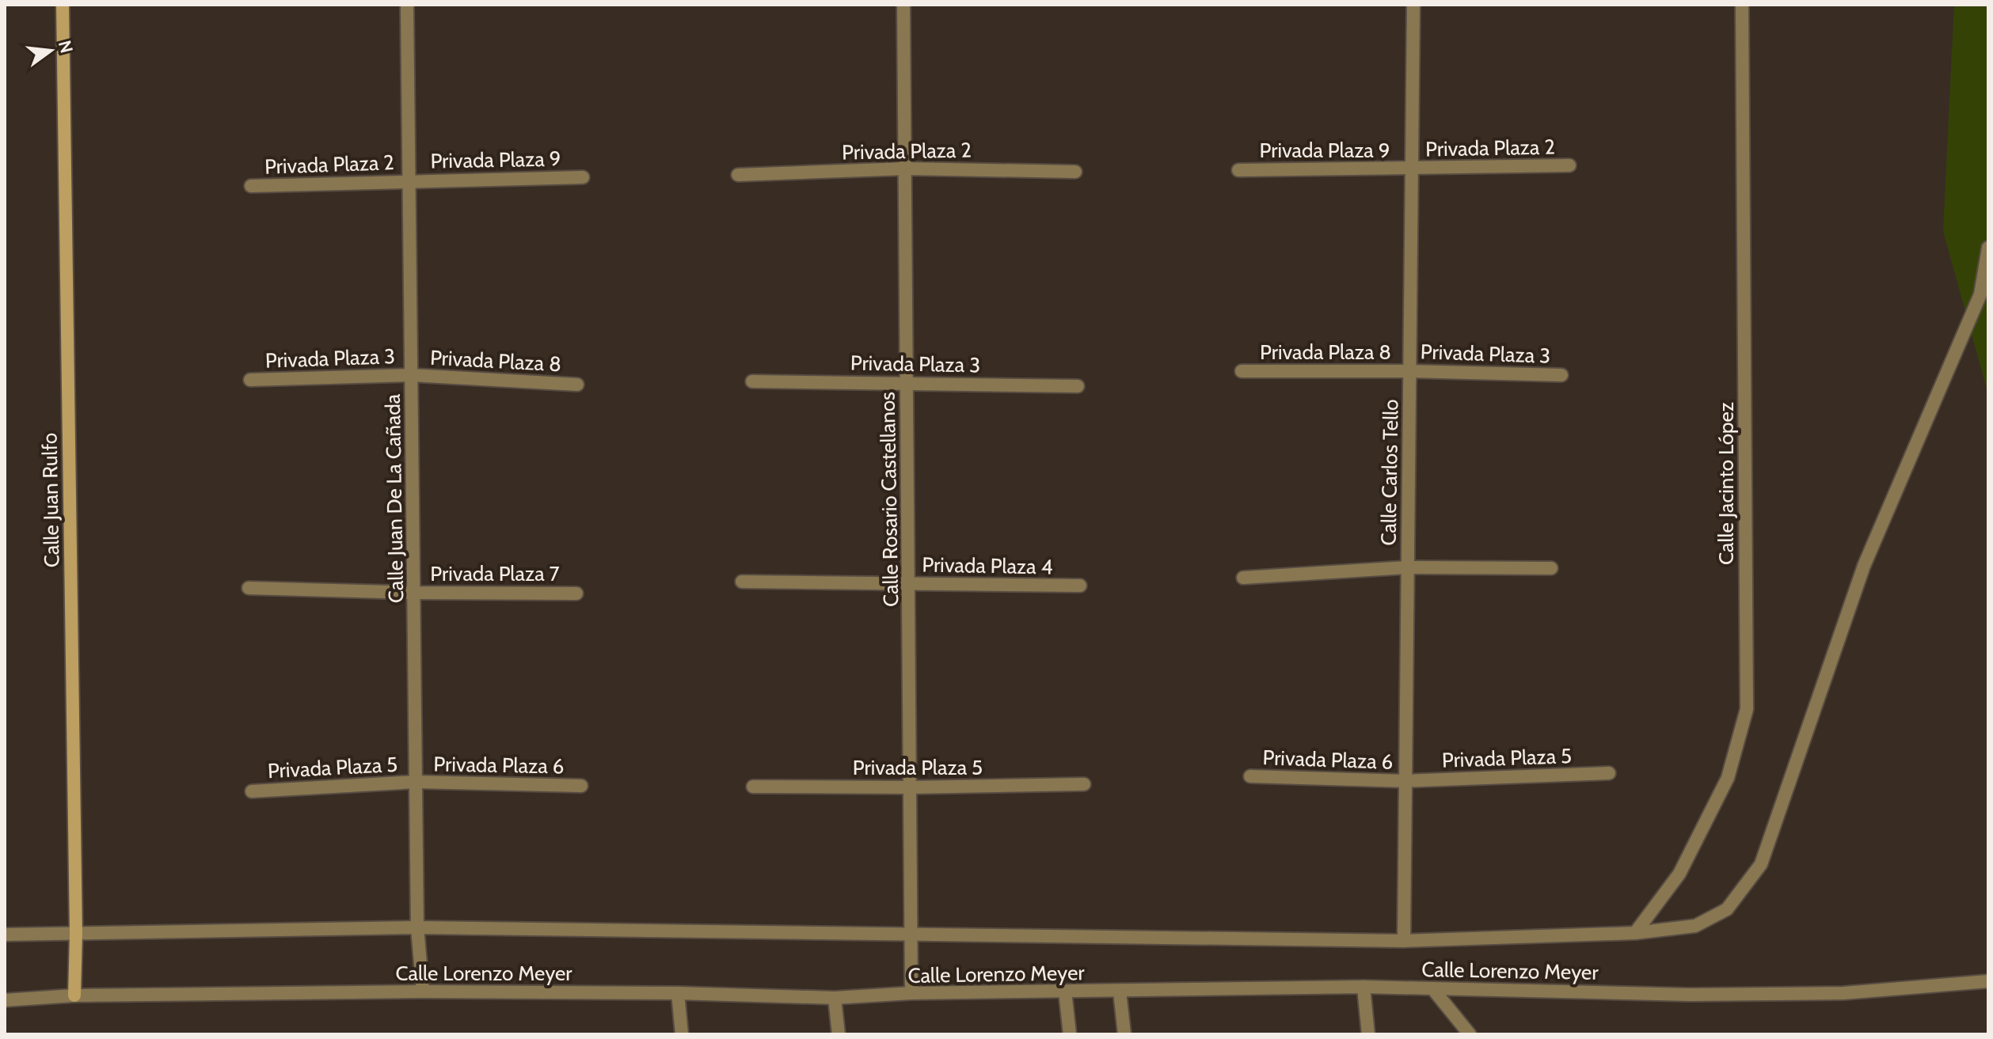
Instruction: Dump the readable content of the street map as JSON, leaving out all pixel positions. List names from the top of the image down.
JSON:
{
  "streets": {
    "main road": ["Calle Juan Rulfo"],
    "street": [
      "Privada Plaza 2",
      "Privada Plaza 9",
      "Privada Plaza 8",
      "Privada Plaza 3",
      "Calle Carlos Tello",
      "Calle Jacinto López",
      "Calle Juan De La Cañada",
      "Calle Rosario Castellanos",
      "Privada Plaza 4",
      "Privada Plaza 7",
      "Privada Plaza 5",
      "Privada Plaza 6",
      "Calle Lorenzo Meyer"
    ]
  },
  "crossings": [
    ["Privada Plaza 2", "Privada Plaza 9"],
    ["Privada Plaza 2", "Calle Carlos Tello"],
    ["Privada Plaza 2", "Calle Juan De La Cañada"],
    ["Privada Plaza 2", "Calle Rosario Castellanos"],
    ["Privada Plaza 9", "Calle Carlos Tello"],
    ["Privada Plaza 9", "Calle Juan De La Cañada"],
    ["Privada Plaza 8", "Privada Plaza 3"],
    ["Privada Plaza 8", "Calle Carlos Tello"],
    ["Privada Plaza 8", "Calle Juan De La Cañada"],
    ["Privada Plaza 3", "Calle Carlos Tello"],
    ["Privada Plaza 3", "Calle Juan De La Cañada"],
    ["Privada Plaza 3", "Calle Rosario Castellanos"],
    ["Calle Carlos Tello", "Privada Plaza 5"],
    ["Calle Carlos Tello", "Privada Plaza 6"],
    ["Calle Juan De La Cañada", "Privada Plaza 7"],
    ["Calle Juan De La Cañada", "Privada Plaza 5"],
    ["Calle Juan De La Cañada", "Privada Plaza 6"],
    ["Calle Juan De La Cañada", "Calle Lorenzo Meyer"],
    ["Calle Rosario Castellanos", "Privada Plaza 4"],
    ["Calle Rosario Castellanos", "Privada Plaza 5"],
    ["Calle Rosario Castellanos", "Calle Lorenzo Meyer"],
    ["Calle Juan Rulfo", "Calle Lorenzo Meyer"],
    ["Privada Plaza 5", "Privada Plaza 6"]
  ],
  "north": "right"
}
